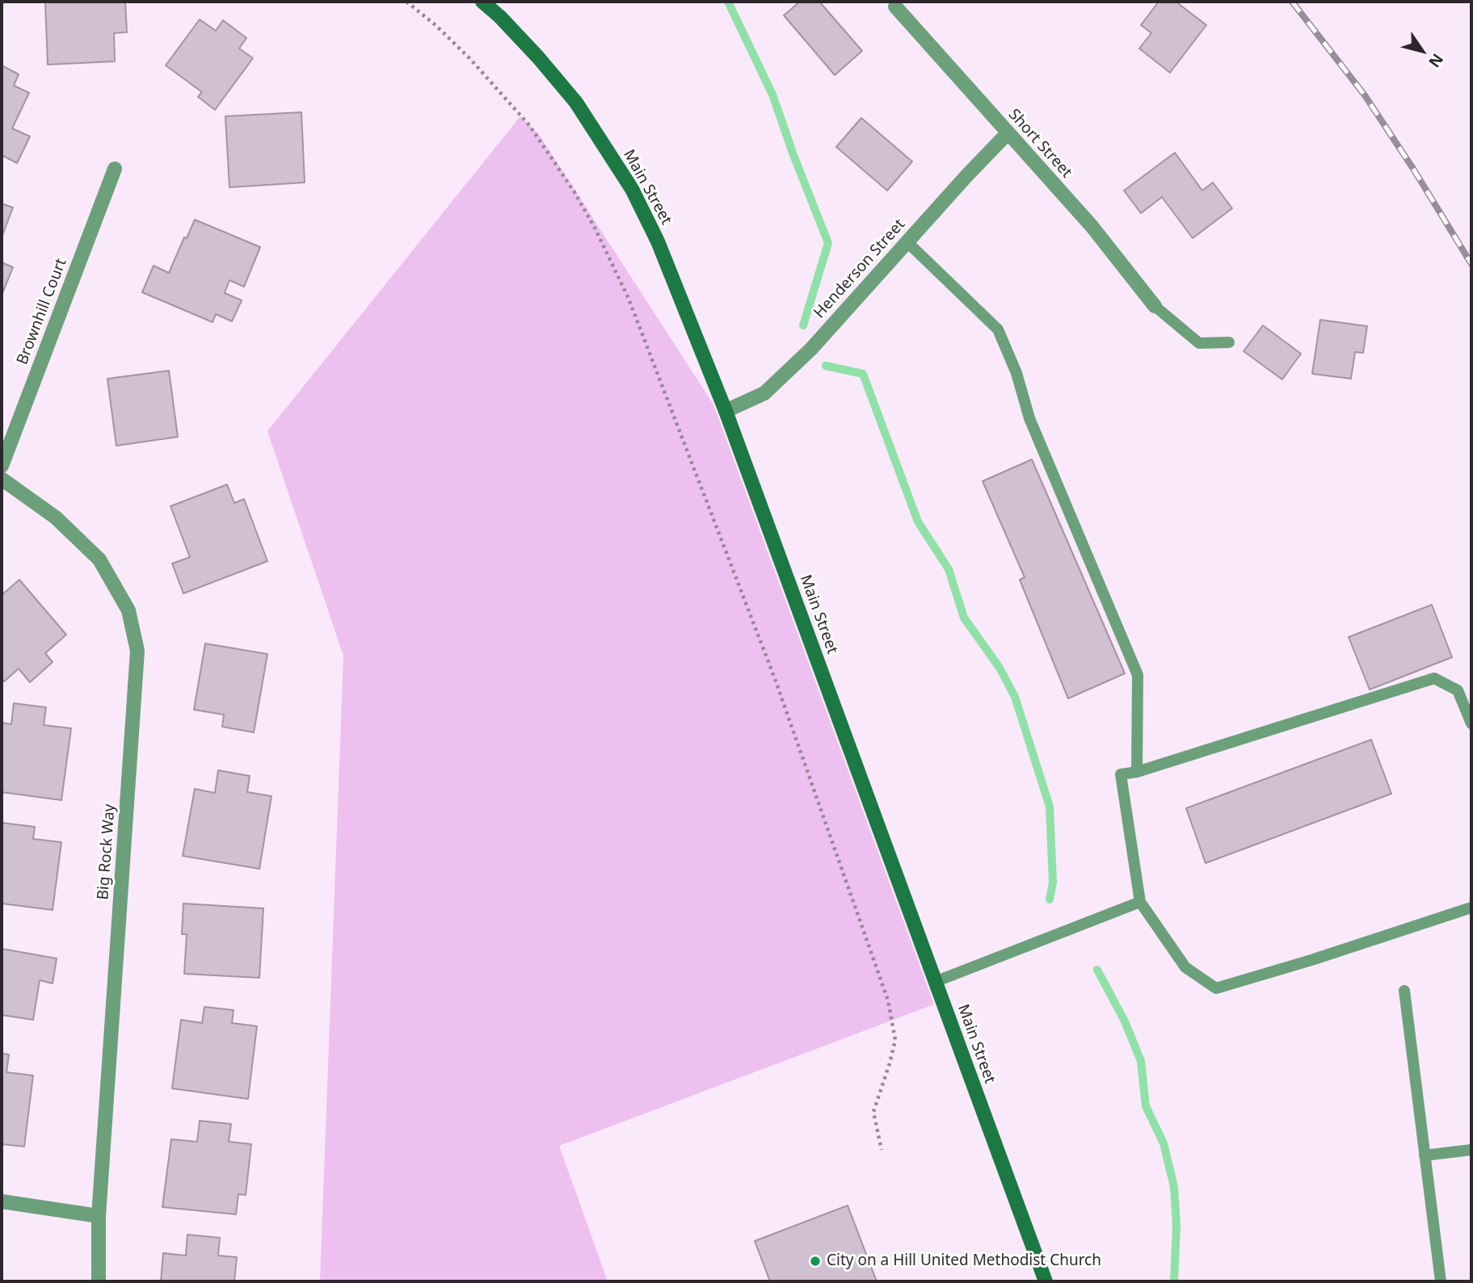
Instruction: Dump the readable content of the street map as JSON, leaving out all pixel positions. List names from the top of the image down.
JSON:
{
  "streets": {
    "main road": ["Main Street"],
    "street": [
      "Short Street",
      "Henderson Street",
      "Brownhill Court",
      "Big Rock Way"
    ]
  },
  "crossings": [
    ["Short Street", "Henderson Street"],
    ["Main Street", "Henderson Street"]
  ],
  "places": ["City on a Hill United Methodist Church"],
  "north": "bottom right"
}
